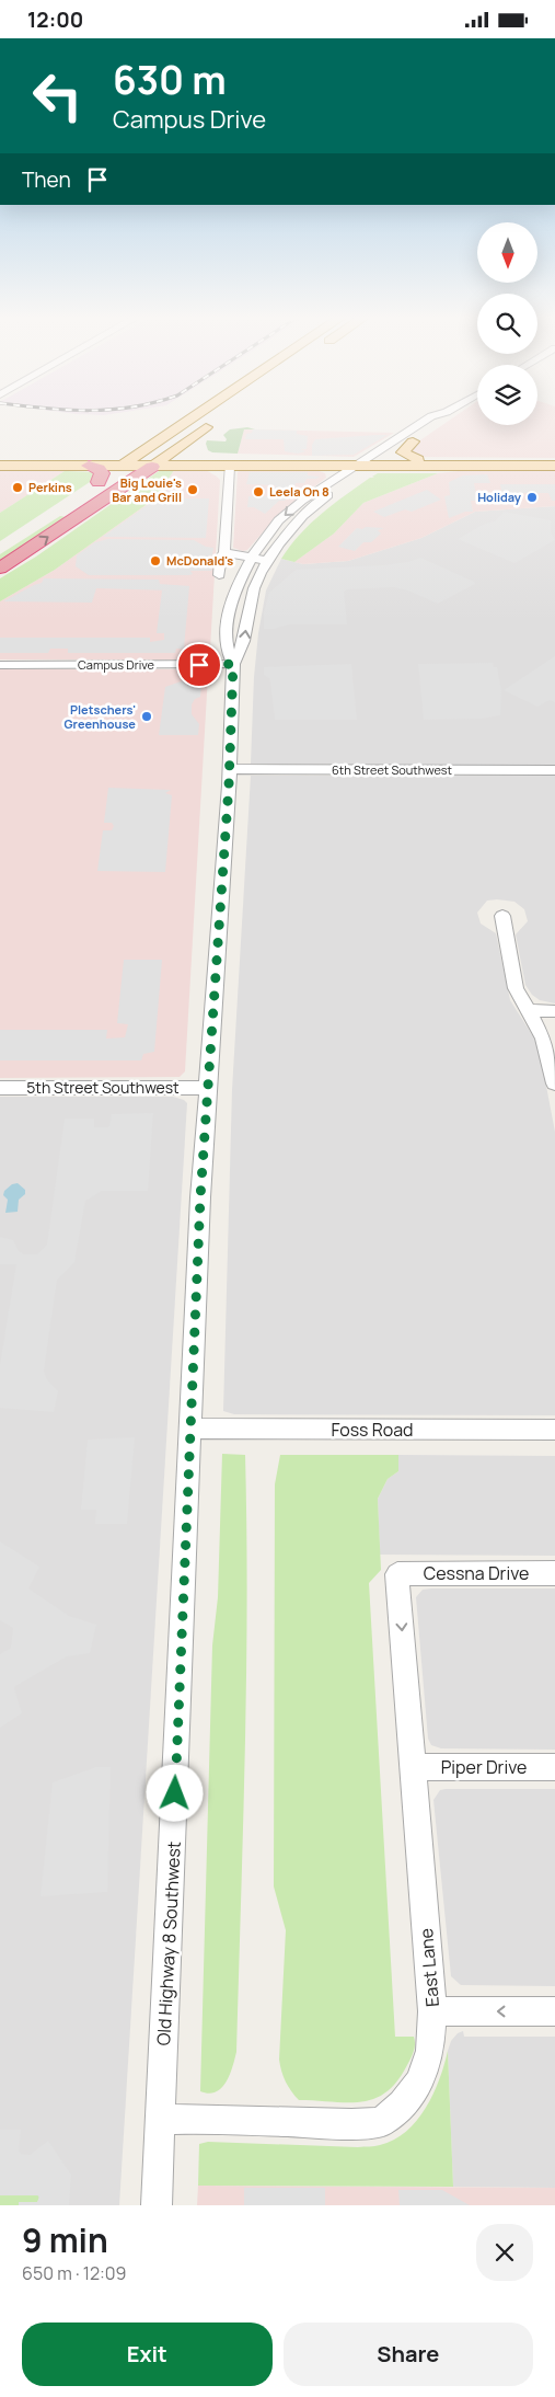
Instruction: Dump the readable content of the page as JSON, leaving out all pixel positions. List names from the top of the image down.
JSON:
{
  "streets": {
    "street": [
      "Campus Drive",
      "6th Street Southwest",
      "5th Street Southwest",
      "Foss Road",
      "Cessna Drive",
      "Piper Drive",
      "Old Highway 8 Southwest",
      "East Lane"
    ]
  },
  "crossings": [
    ["Campus Drive", "Old Highway 8 Southwest"],
    ["6th Street Southwest", "Old Highway 8 Southwest"],
    ["5th Street Southwest", "Old Highway 8 Southwest"],
    ["Foss Road", "Old Highway 8 Southwest"],
    ["Cessna Drive", "East Lane"],
    ["Piper Drive", "East Lane"],
    ["Old Highway 8 Southwest", "East Lane"]
  ],
  "places": [
    "Perkins",
    "Big Louie's Bar and Grill",
    "Leela On 8",
    "Holiday",
    "McDonald's",
    "Pletschers' Greenhouse"
  ],
  "north": "bottom",
  "page": {
    "status": "12:00",
    "turn": ["630 m", "Campus Drive"],
    "then": "Then",
    "heading": ["9 min", "650 m · 12:09"],
    "buttons": ["Exit", "Share"]
  }
}
